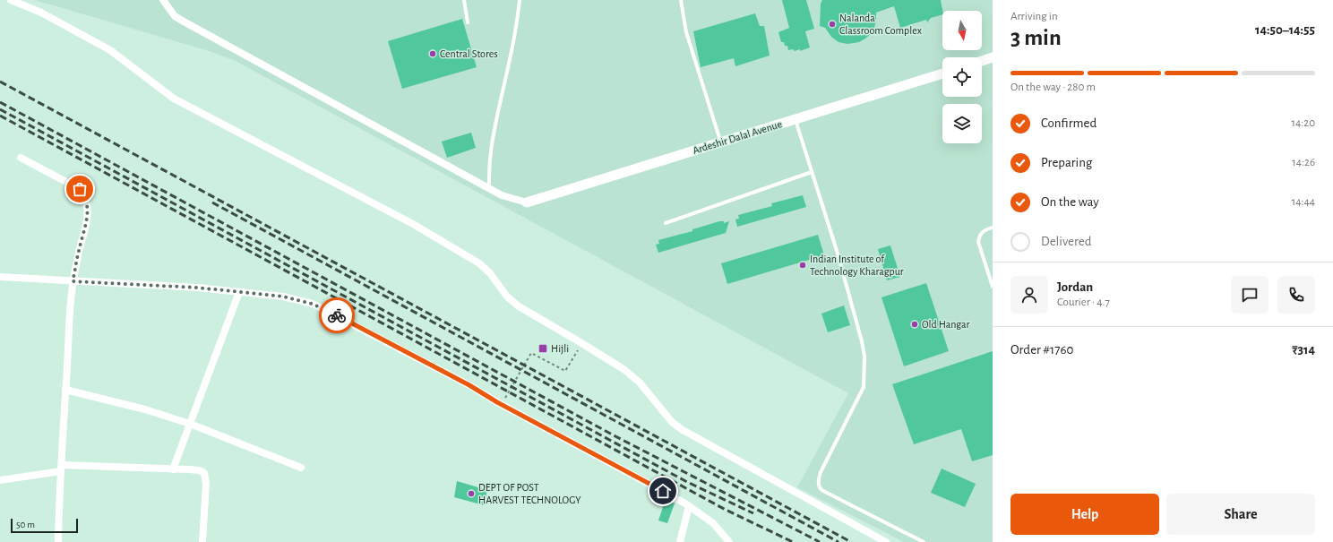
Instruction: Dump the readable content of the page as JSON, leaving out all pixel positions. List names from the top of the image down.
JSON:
{
  "streets": {
    "street": ["Ardeshir Dalal Avenue"]
  },
  "places": {
    "other": [
      "Nalanda Classroom Complex",
      "Central Stores",
      "Indian Institute of Technology Kharagpur",
      "Old Hangar",
      "DEPT OF POST HARVEST TECHNOLOGY"
    ],
    "transit": ["Hijli"]
  },
  "scale_bar": "50 m",
  "north": "bottom",
  "page": {
    "heading": ["3 min", "Arriving in", "14:50–14:55"],
    "panel": [
      "Jordan",
      "Courier · 4.7",
      "Order #1760",
      "₹314"
    ],
    "bar": "On the way · 280 m",
    "list": [
      ["Confirmed", "14:20"],
      ["Preparing", "14:26"],
      ["On the way", "14:44"],
      "Delivered"
    ],
    "buttons": ["Help", "Share"],
    "scale": "50 m"
  }
}
